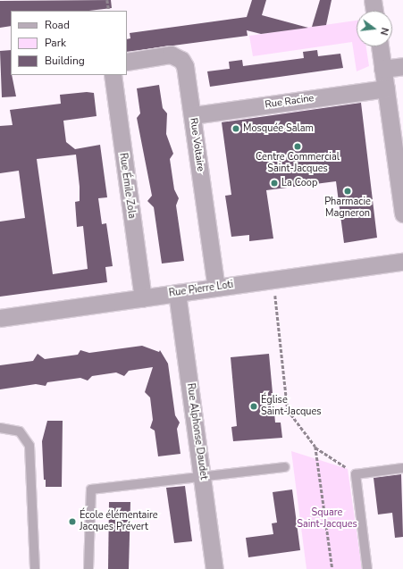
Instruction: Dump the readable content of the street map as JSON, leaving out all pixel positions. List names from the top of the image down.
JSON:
{
  "streets": {
    "street": [
      "Rue Racine",
      "Rue Voltaire",
      "Rue Émile Zola",
      "Rue Pierre Loti",
      "Rue Alphonse Daudet"
    ]
  },
  "crossings": [
    ["Rue Racine", "Rue Voltaire"],
    ["Rue Voltaire", "Rue Pierre Loti"],
    ["Rue Émile Zola", "Rue Pierre Loti"],
    ["Rue Pierre Loti", "Rue Alphonse Daudet"]
  ],
  "parks": ["Square Saint-Jacques"],
  "places": [
    "Mosquée Salam",
    "Centre Commercial Saint-Jacques",
    "La Coop",
    "Pharmacie Magneron",
    "Église Saint-Jacques",
    "École élémentaire Jacques Prévert"
  ],
  "legend": ["Road", "Park", "Building"],
  "north": "right"
}
